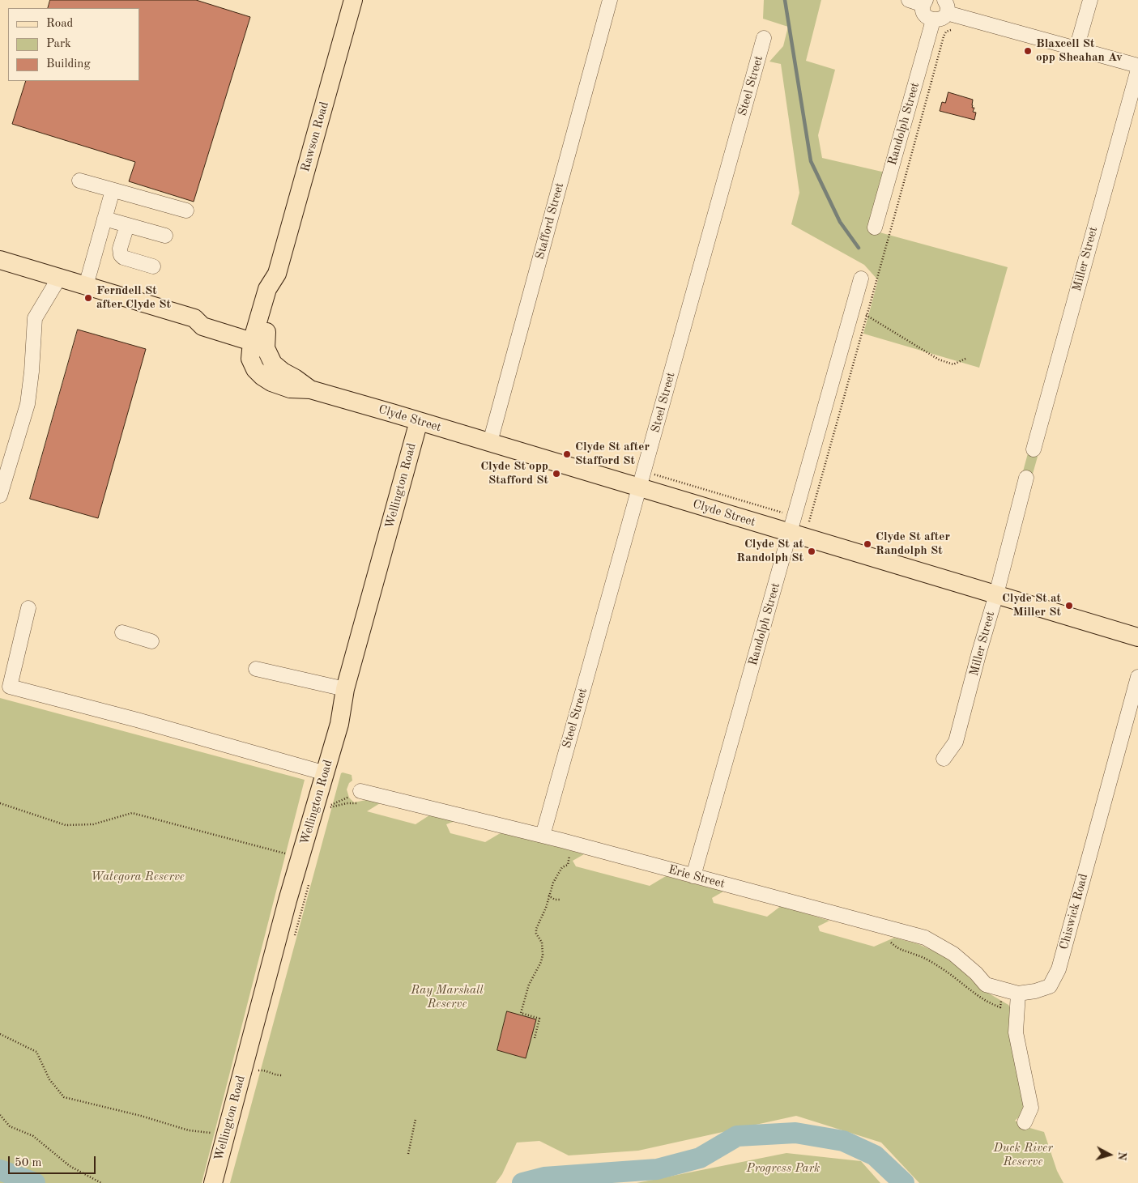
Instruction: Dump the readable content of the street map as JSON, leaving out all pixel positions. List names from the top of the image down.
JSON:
{
  "streets": {
    "main road": ["Rawson Road", "Clyde Street", "Wellington Road"],
    "street": [
      "Steel Street",
      "Randolph Street",
      "Stafford Street",
      "Miller Street",
      "Erie Street",
      "Chiswick Road"
    ]
  },
  "crossings": [
    ["Steel Street", "Clyde Street"],
    ["Steel Street", "Erie Street"],
    ["Randolph Street", "Clyde Street"],
    ["Randolph Street", "Erie Street"],
    ["Rawson Road", "Clyde Street"],
    ["Stafford Street", "Clyde Street"],
    ["Miller Street", "Clyde Street"],
    ["Clyde Street", "Wellington Road"],
    ["Erie Street", "Chiswick Road"]
  ],
  "parks": [
    "Wategora Reserve",
    "Ray Marshall Reserve",
    "Duck River Reserve",
    "Progress Park"
  ],
  "places": [
    "Blaxcell St opp Sheahan Av",
    "Ferndell St after Clyde St",
    "Clyde St after Stafford St",
    "Clyde St opp Stafford St",
    "Clyde St after Randolph St",
    "Clyde St at Randolph St",
    "Clyde St at Miller St"
  ],
  "legend": ["Road", "Park", "Building"],
  "scale_bar": "50 m",
  "north": "right"
}
